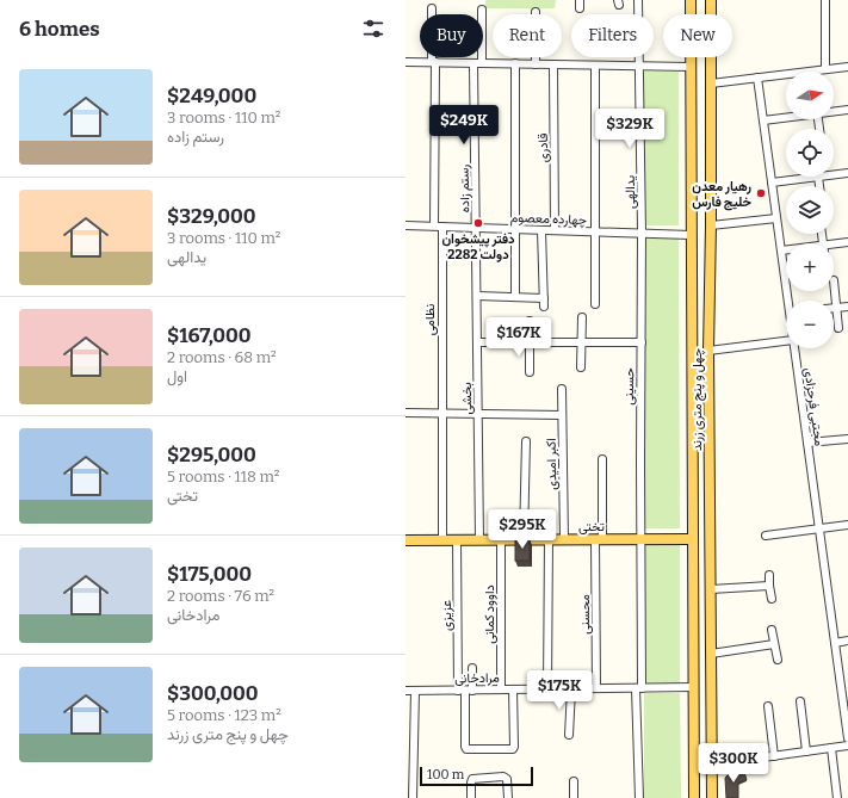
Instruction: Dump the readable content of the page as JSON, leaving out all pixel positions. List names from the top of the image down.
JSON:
{
  "streets": {
    "main road": ["چهل و پنج متری زرند", "تختی"],
    "street": [
      "قادری",
      "رستم زاده",
      "یدالهی",
      "چهارده معصوم",
      "نظامی",
      "حسینی",
      "بخشی",
      "مجتبی فرحزادی",
      "اکبر امیدی",
      "داوود کمانی",
      "محسنی",
      "عزیزی",
      "مرادخانی"
    ]
  },
  "crossings": [
    ["قادری", "چهارده معصوم"],
    ["رستم زاده", "چهارده معصوم"],
    ["رستم زاده", "بخشی"],
    ["یدالهی", "چهارده معصوم"],
    ["یدالهی", "حسینی"],
    ["چهارده معصوم", "نظامی"],
    ["چهارده معصوم", "حسینی"],
    ["چهارده معصوم", "بخشی"],
    ["چهارده معصوم", "چهل و پنج متری زرند"],
    ["نظامی", "تختی"],
    ["حسینی", "تختی"],
    ["حسینی", "مرادخانی"],
    ["بخشی", "تختی"],
    ["چهل و پنج متری زرند", "تختی"],
    ["چهل و پنج متری زرند", "مرادخانی"],
    ["اکبر امیدی", "تختی"],
    ["تختی", "داوود کمانی"],
    ["تختی", "محسنی"],
    ["تختی", "عزیزی"],
    ["داوود کمانی", "مرادخانی"],
    ["محسنی", "مرادخانی"],
    ["عزیزی", "مرادخانی"]
  ],
  "places": ["رهیار معدن خلیج فارس", "دفتر پیشخوان دولت 2282"],
  "scale_bar": "100 m",
  "north": "right",
  "page": {
    "heading": "6 homes",
    "chip": [
      "Buy",
      "Rent",
      "Filters",
      "New"
    ],
    "list": [
      {
        "name": "$249,000",
        "note": "3 rooms · 110 m² · رستم زاده"
      },
      {
        "name": "$329,000",
        "note": "3 rooms · 110 m² · یدالهی"
      },
      {
        "name": "$167,000",
        "note": "2 rooms · 68 m² · اول"
      },
      {
        "name": "$295,000",
        "note": "5 rooms · 118 m² · تختی"
      },
      {
        "name": "$175,000",
        "note": "2 rooms · 76 m² · مرادخانی"
      },
      {
        "name": "$300,000",
        "note": "5 rooms · 123 m² · چهل و پنج متری زرند"
      }
    ],
    "map_buttons": ["+", "−"],
    "price": [
      "$249K",
      "$329K",
      "$167K",
      "$295K",
      "$175K",
      "$300K"
    ],
    "scale": "100 m"
  }
}
